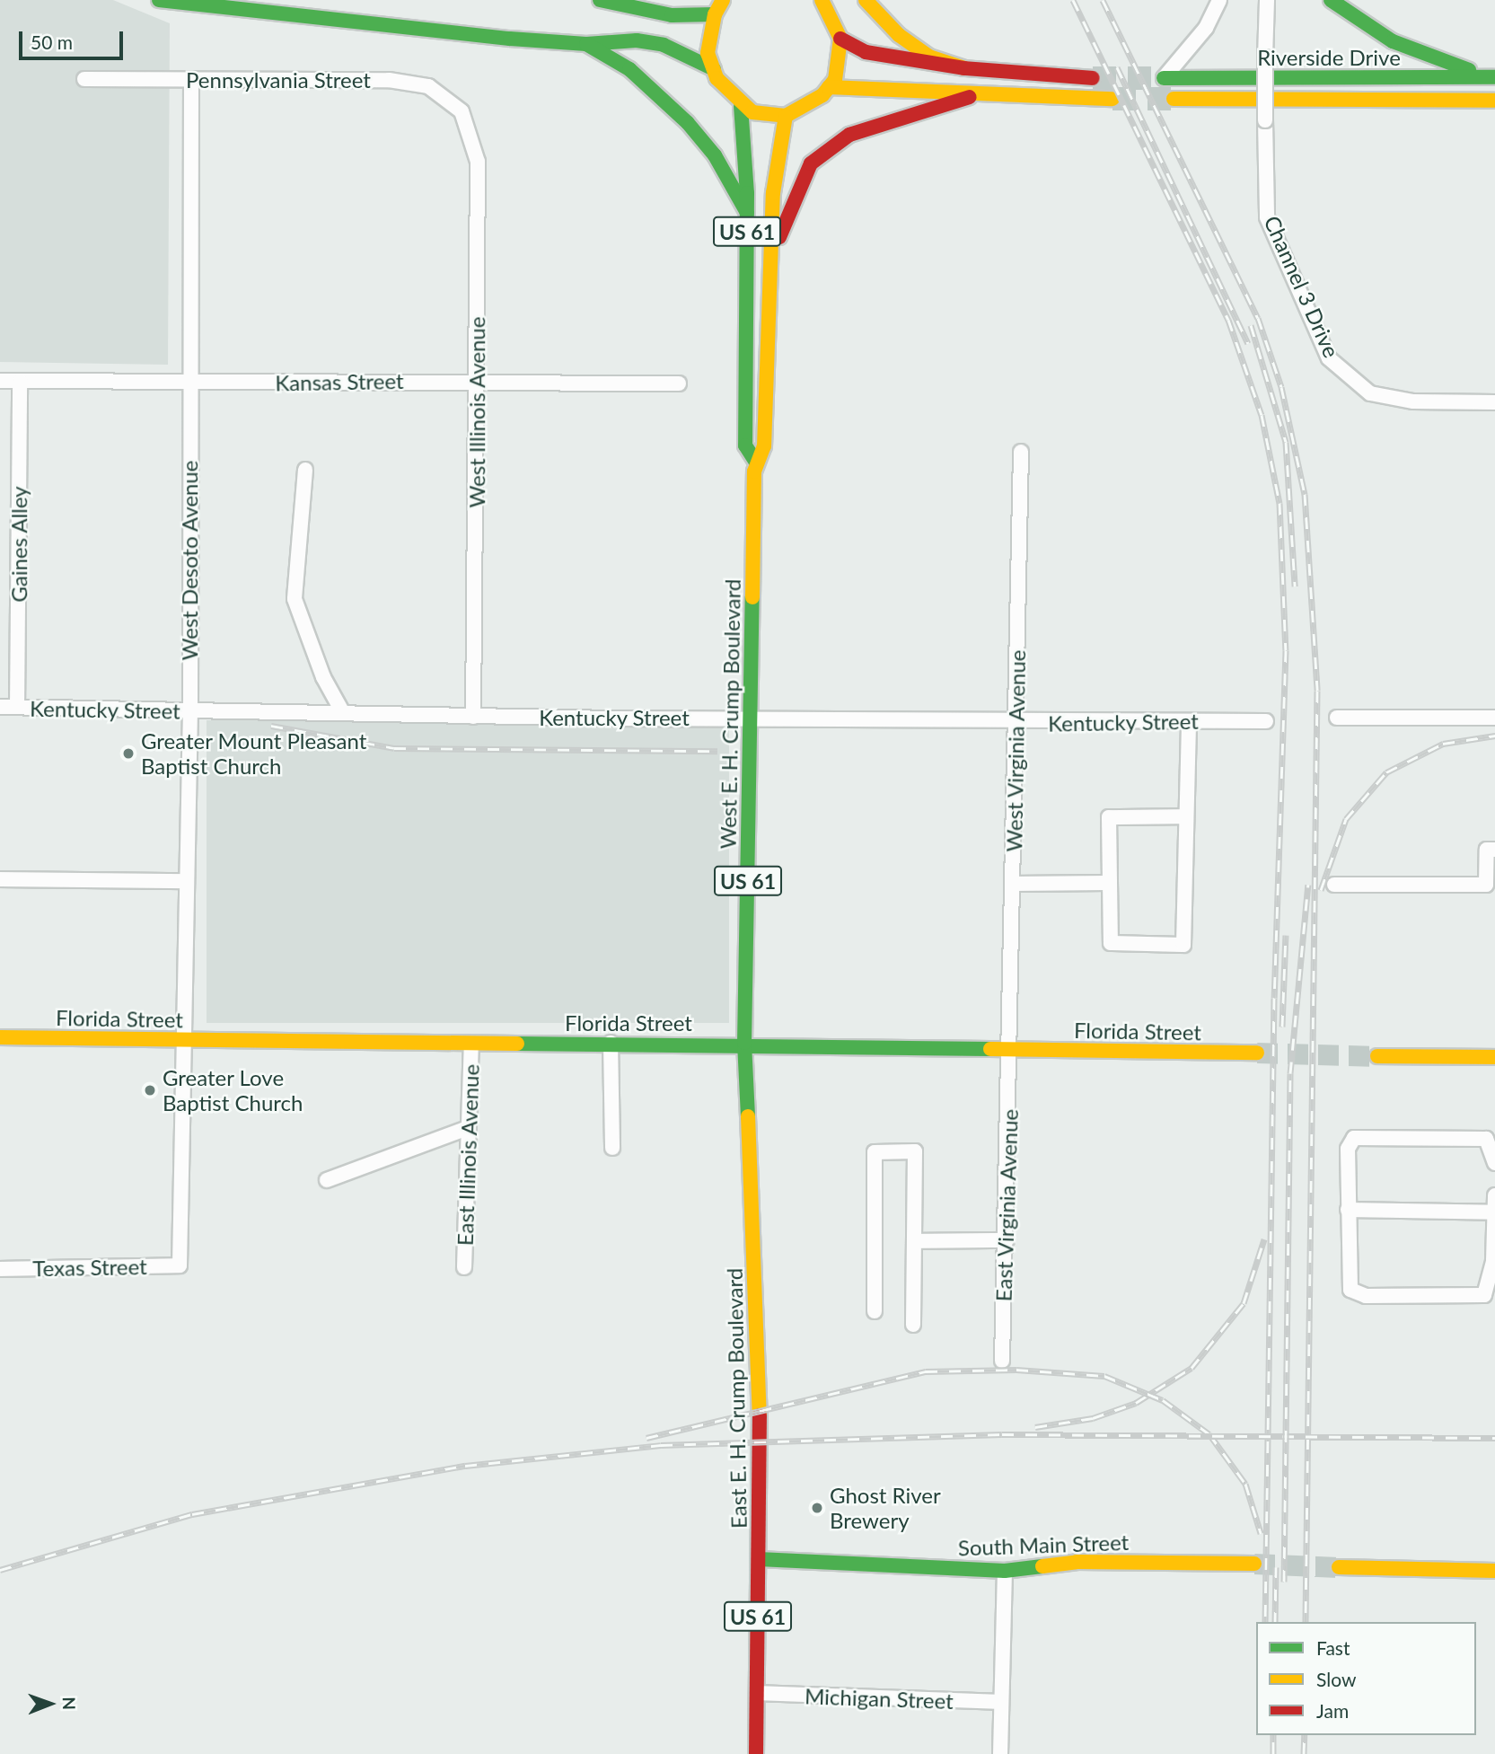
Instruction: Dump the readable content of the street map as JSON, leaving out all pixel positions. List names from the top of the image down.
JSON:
{
  "streets": {
    "main road": [
      "Riverside Drive",
      "US 61",
      "West E. H. Crump Boulevard",
      "Florida Street",
      "East E. H. Crump Boulevard",
      "South Main Street"
    ],
    "street": [
      "Pennsylvania Street",
      "Channel 3 Drive",
      "Kansas Street",
      "West Illinois Avenue",
      "Gaines Alley",
      "West Desoto Avenue",
      "Kentucky Street",
      "West Virginia Avenue",
      "East Illinois Avenue",
      "East Virginia Avenue",
      "Texas Street",
      "Michigan Street"
    ]
  },
  "crossings": [
    ["Pennsylvania Street", "West Illinois Avenue"],
    ["Pennsylvania Street", "West Desoto Avenue"],
    ["Kansas Street", "West Illinois Avenue"],
    ["Kansas Street", "Gaines Alley"],
    ["Kansas Street", "West Desoto Avenue"],
    ["West Illinois Avenue", "Kentucky Street"],
    ["Gaines Alley", "Kentucky Street"],
    ["West Desoto Avenue", "Kentucky Street"],
    ["West Desoto Avenue", "Florida Street"],
    ["West Desoto Avenue", "Texas Street"],
    ["Kentucky Street", "West E. H. Crump Boulevard"],
    ["Kentucky Street", "West Virginia Avenue"],
    ["West E. H. Crump Boulevard", "Florida Street"],
    ["West E. H. Crump Boulevard", "East E. H. Crump Boulevard"],
    ["West Virginia Avenue", "Florida Street"],
    ["West Virginia Avenue", "East Virginia Avenue"],
    ["Florida Street", "East Illinois Avenue"],
    ["Florida Street", "East Virginia Avenue"],
    ["Florida Street", "East E. H. Crump Boulevard"],
    ["East E. H. Crump Boulevard", "South Main Street"],
    ["East E. H. Crump Boulevard", "Michigan Street"]
  ],
  "places": ["Greater Mount Pleasant Baptist Church", "Greater Love Baptist Church", "Ghost River Brewery"],
  "legend": ["Fast", "Slow", "Jam"],
  "scale_bar": "50 m",
  "north": "right"
}
